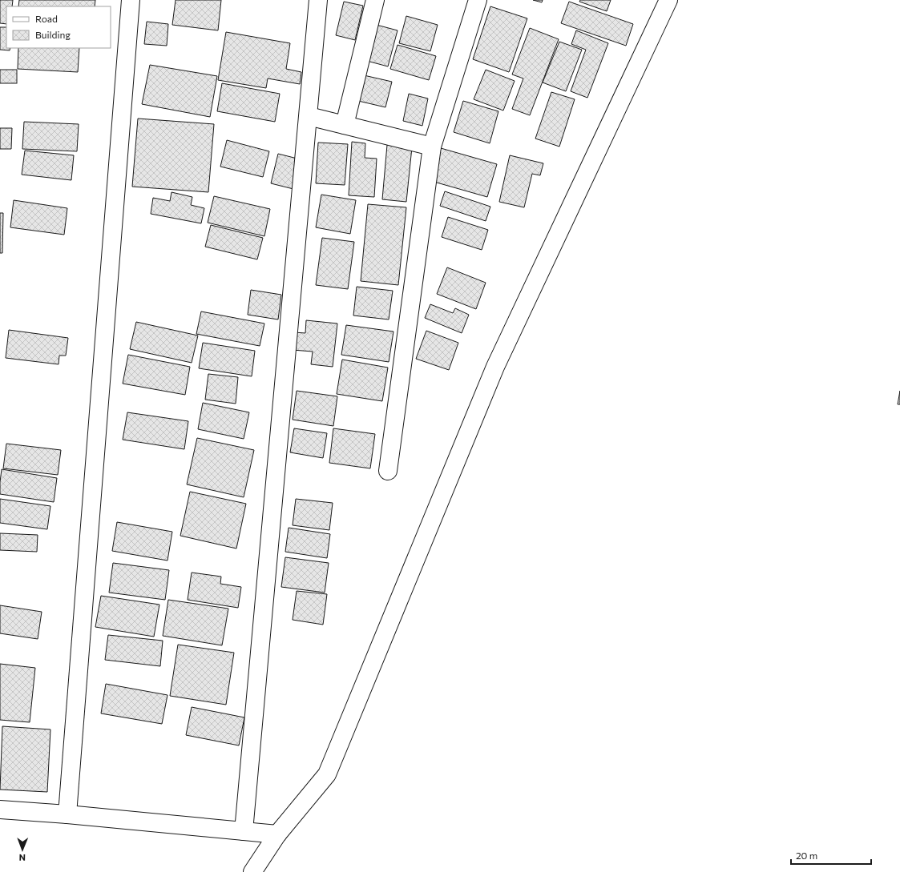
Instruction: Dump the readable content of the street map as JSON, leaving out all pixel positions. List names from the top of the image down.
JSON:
{
  "legend": ["Road", "Building"],
  "scale_bar": "20 m",
  "north": "bottom"
}
